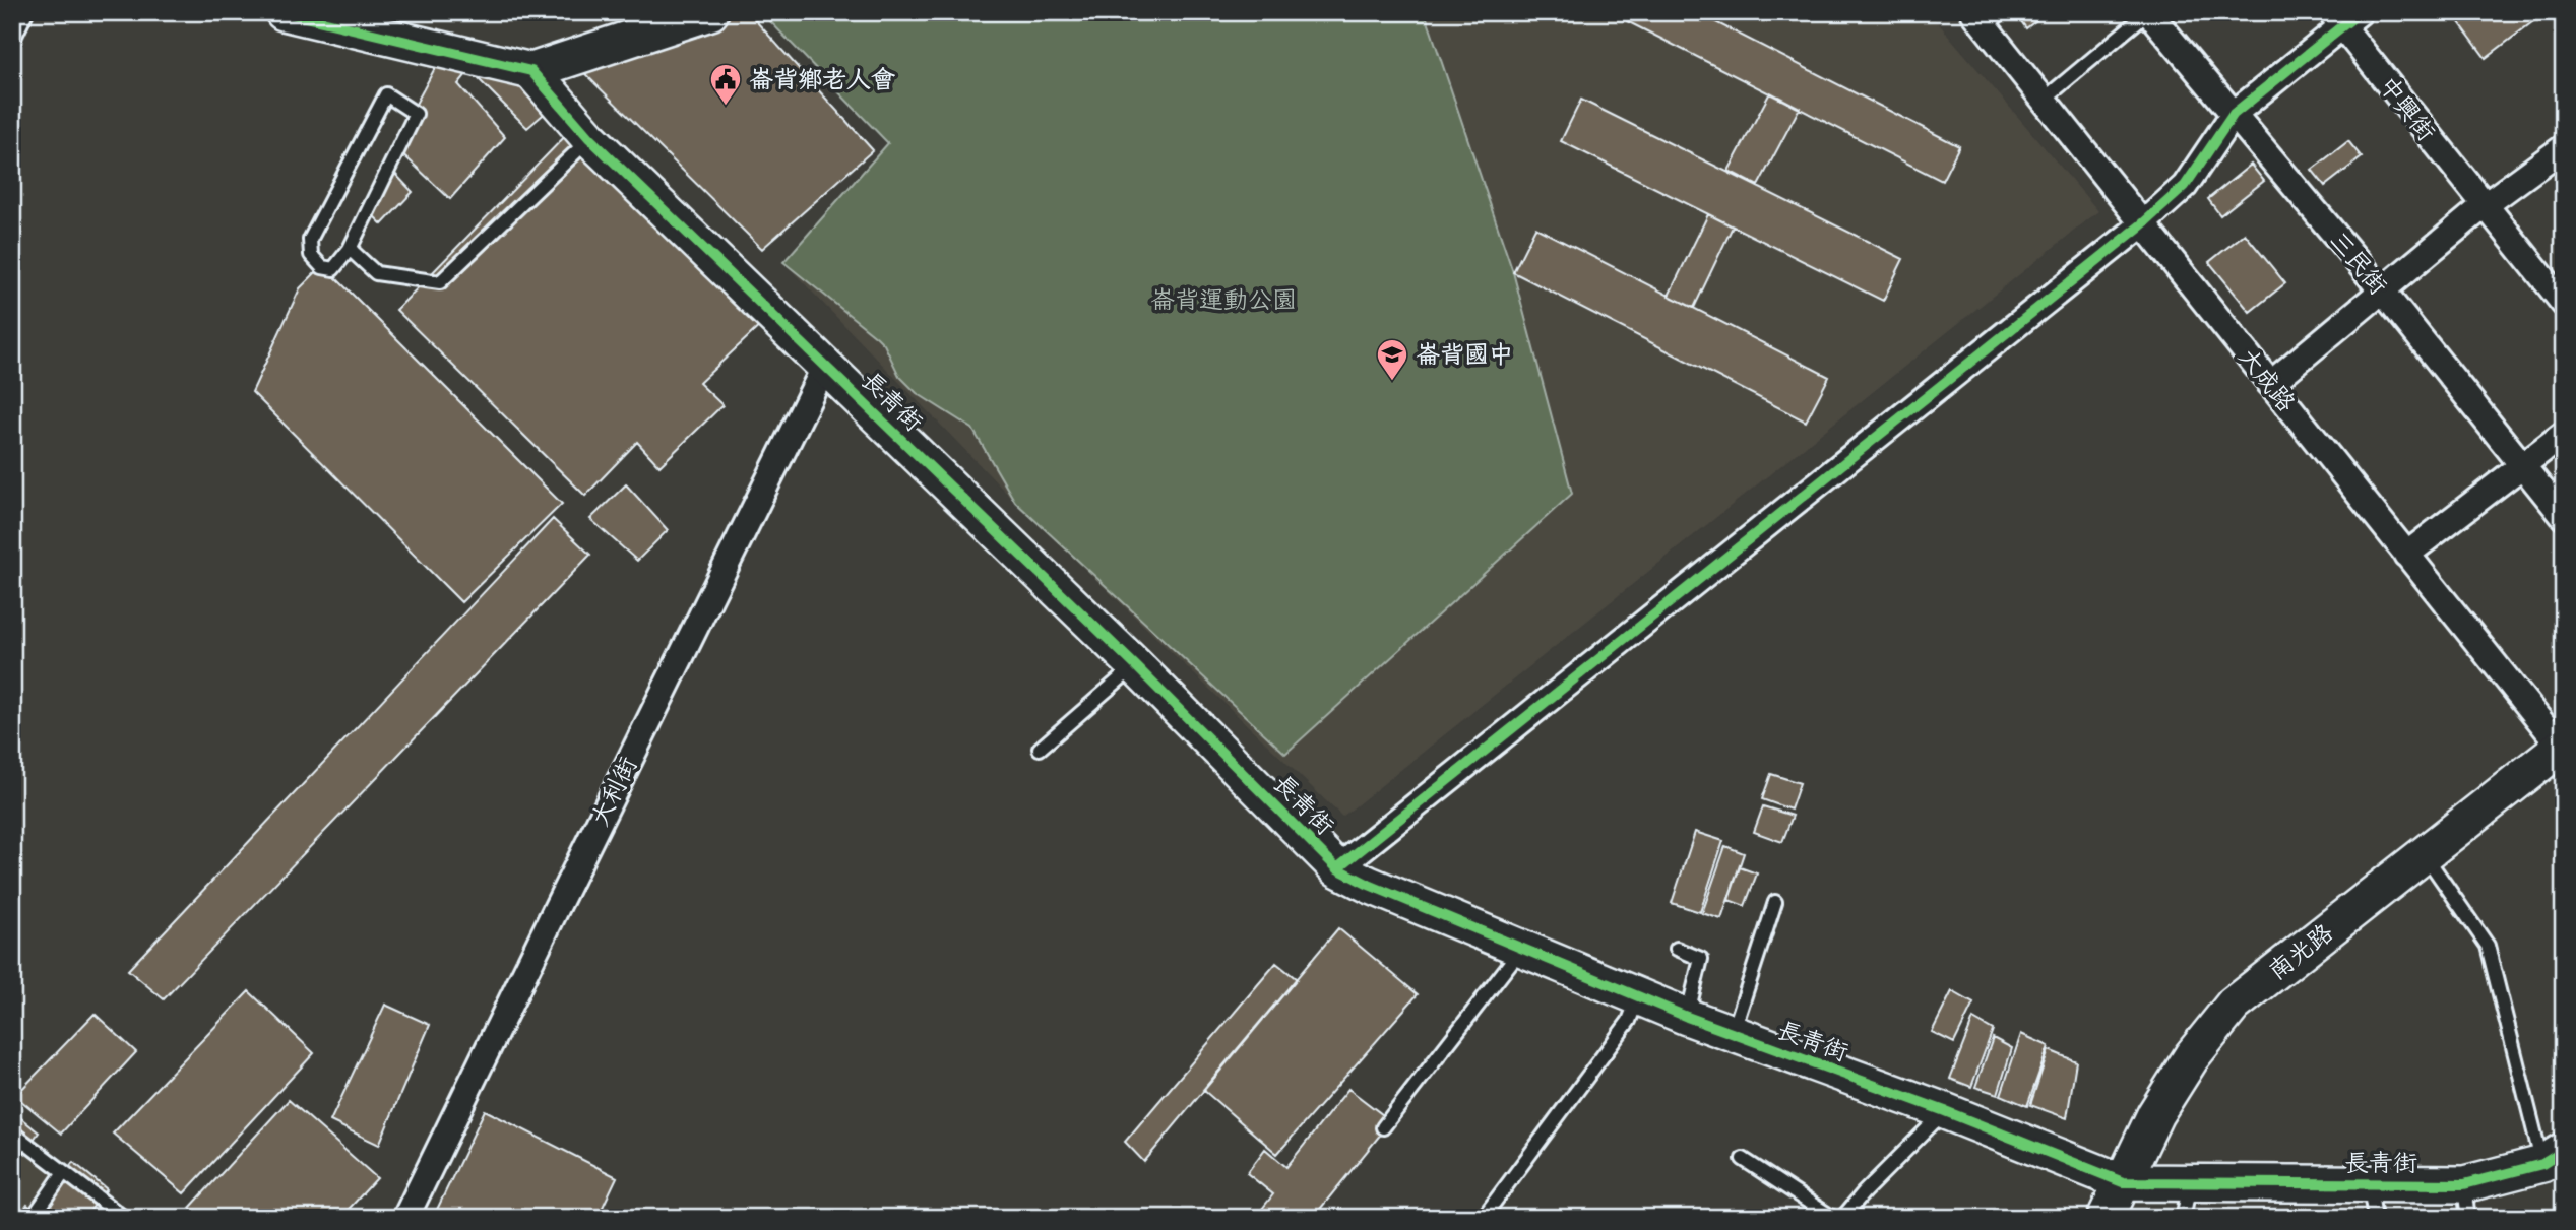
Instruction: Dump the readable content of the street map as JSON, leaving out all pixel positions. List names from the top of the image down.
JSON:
{
  "streets": {
    "street": [
      "中興街",
      "三民街",
      "大成路",
      "長青街",
      "大利街",
      "南光路"
    ]
  },
  "crossings": [
    ["大成路", "南光路"],
    ["長青街", "大利街"],
    ["長青街", "南光路"]
  ],
  "parks": ["崙背運動公園"],
  "places": {
    "public building": ["崙背鄉老人會"],
    "school or university": ["崙背國中"]
  }
}
